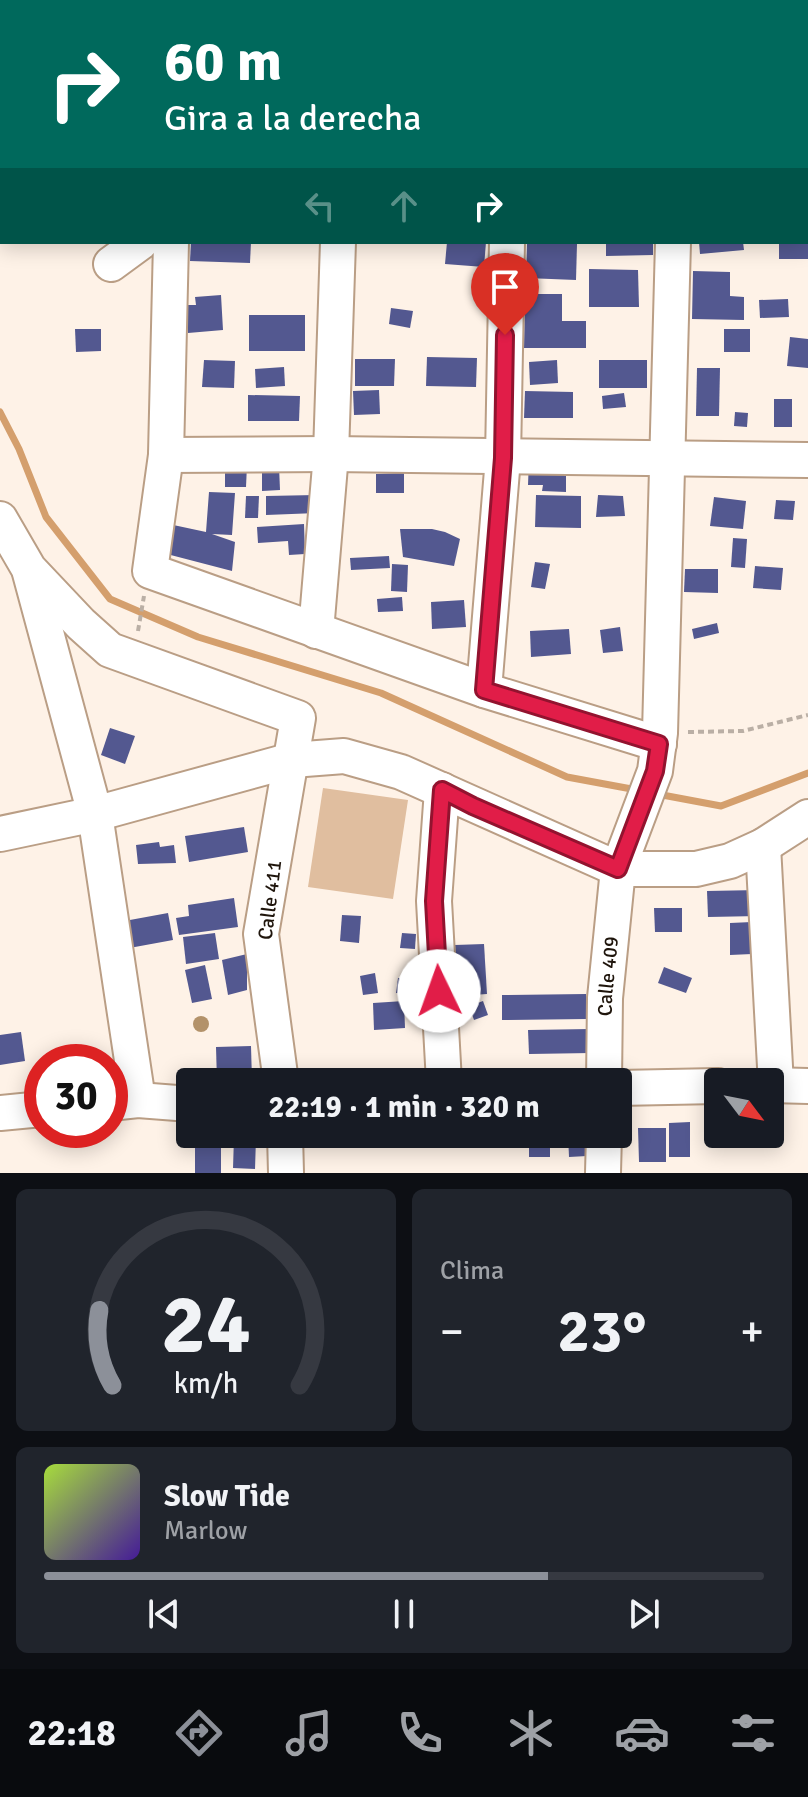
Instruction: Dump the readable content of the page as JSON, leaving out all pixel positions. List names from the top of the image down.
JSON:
{
  "streets": {
    "street": ["Calle 411", "Calle 409"]
  },
  "north": "bottom right",
  "page": {
    "turn": ["60 m", "Gira a la derecha"],
    "limit": "30",
    "trip": "22:19 · 1 min · 320 m",
    "tile": "Clima",
    "heat": ["−", "23°", "+"],
    "song": ["Slow Tide", "Marlow"],
    "tabs": "22:18",
    "gauge": ["24", "km/h"]
  }
}
